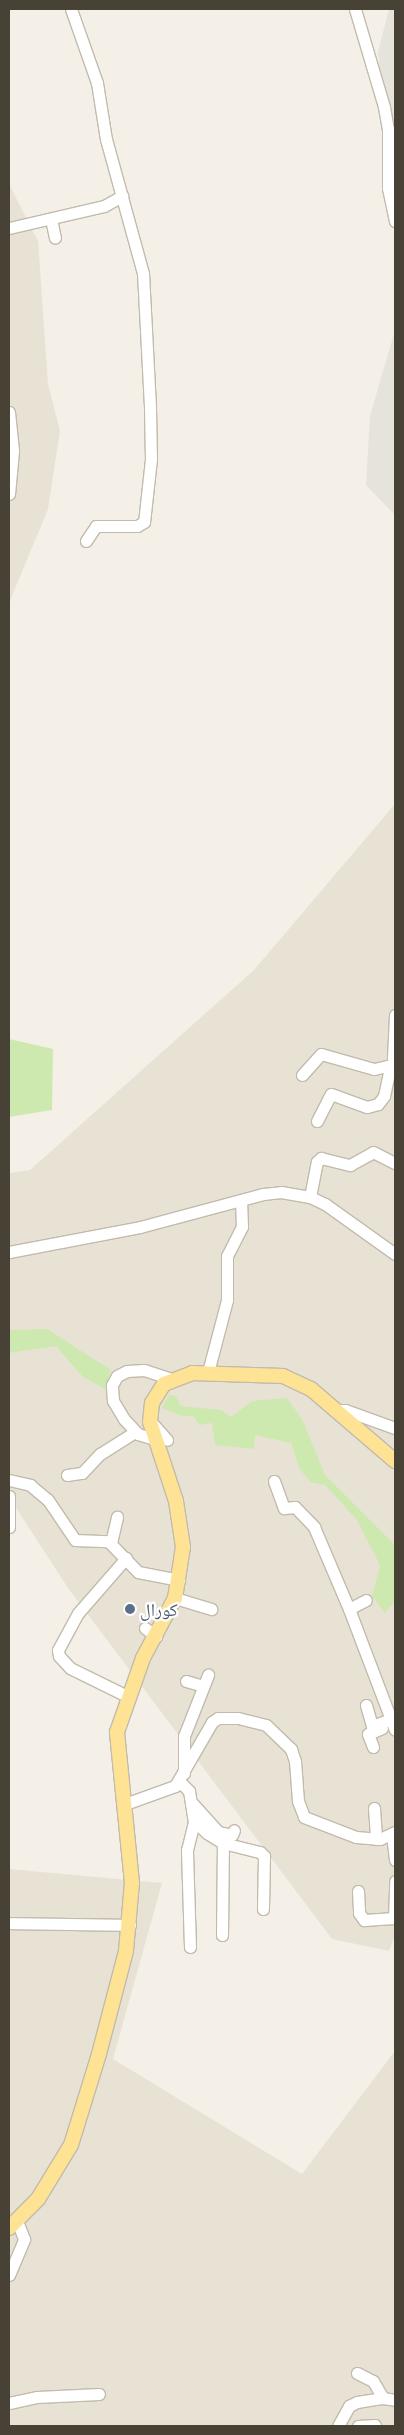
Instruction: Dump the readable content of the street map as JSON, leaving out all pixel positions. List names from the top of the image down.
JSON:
{
  "places": ["كورال"]
}
